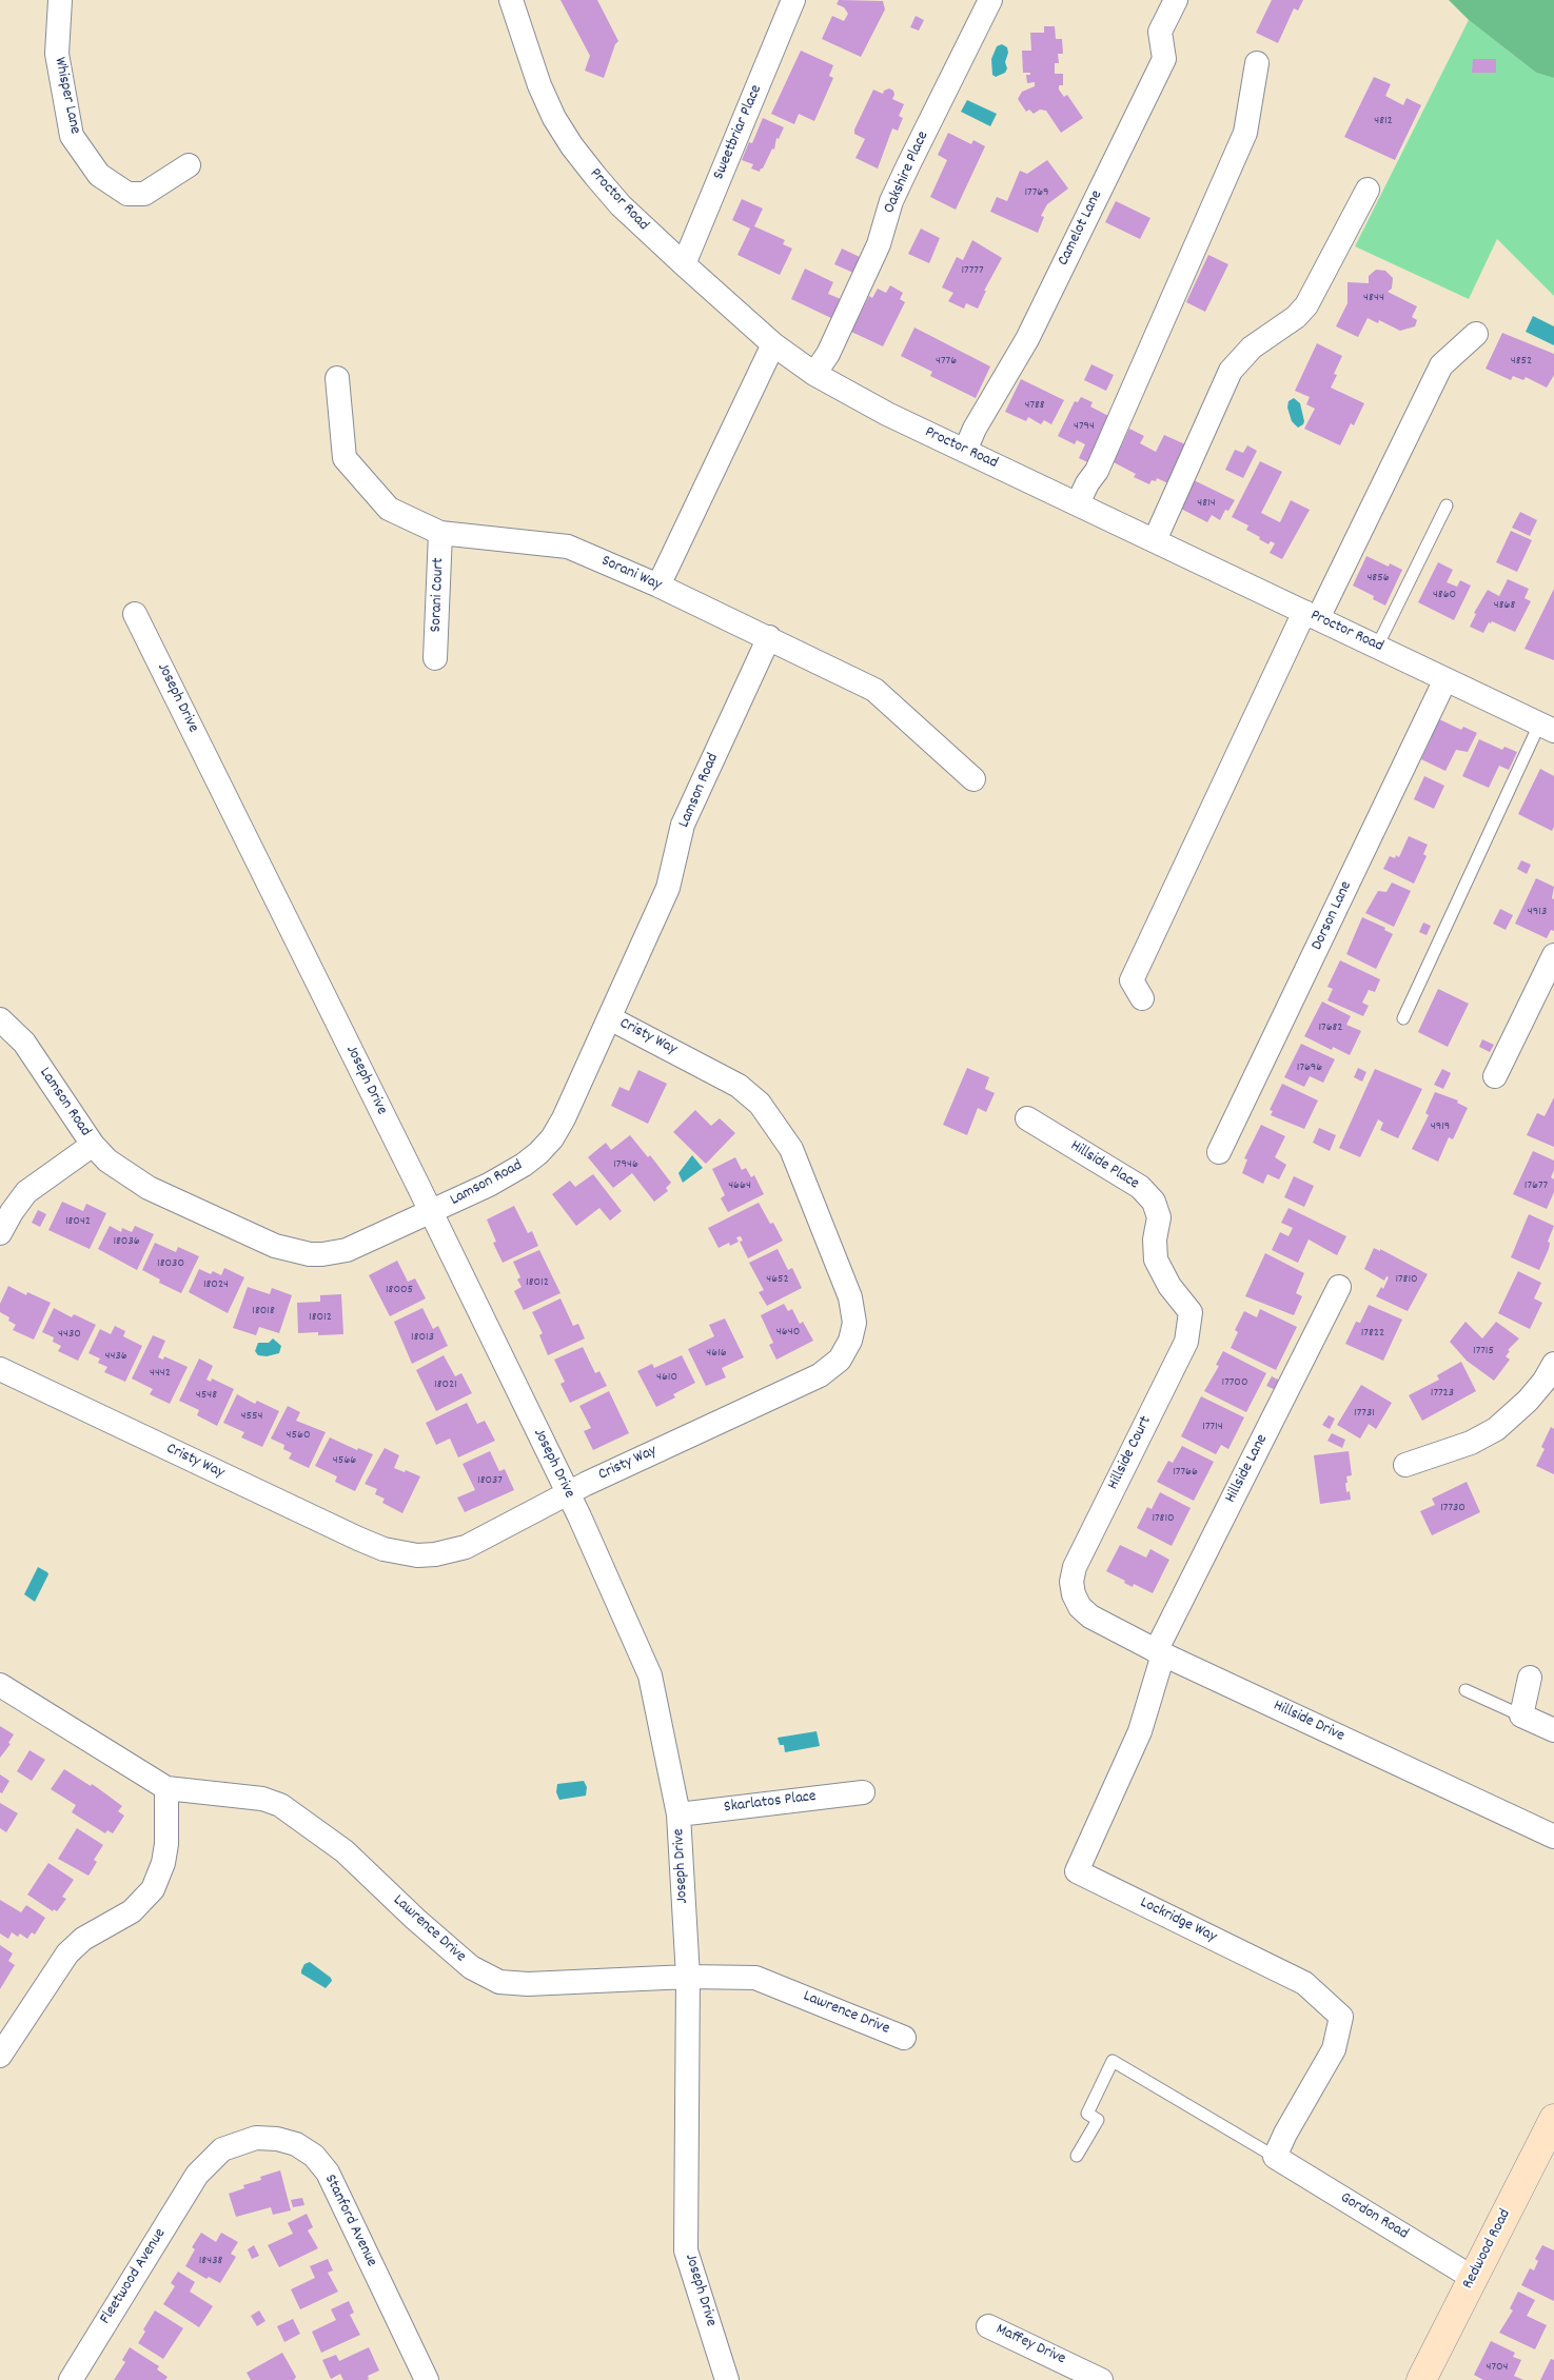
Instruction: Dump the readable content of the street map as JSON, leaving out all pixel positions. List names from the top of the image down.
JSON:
{
  "streets": {
    "main road": ["Redwood Road"],
    "street": [
      "Whisper Lane",
      "Sweetbriar Place",
      "Oakshire Place",
      "Proctor Road",
      "Camelot Lane",
      "Sorani Way",
      "Sorani Court",
      "Joseph Drive",
      "Lamson Road",
      "Dorson Lane",
      "Cristy Way",
      "Hillside Place",
      "Hillside Court",
      "Hillside Lane",
      "Hillside Drive",
      "Skarlatos Place",
      "Lockridge Way",
      "Lawrence Drive",
      "Gordon Road",
      "Stanford Avenue",
      "Fleetwood Avenue",
      "Maffey Drive"
    ]
  },
  "crossings": [
    ["Sweetbriar Place", "Proctor Road"],
    ["Oakshire Place", "Proctor Road"],
    ["Proctor Road", "Camelot Lane"],
    ["Proctor Road", "Dorson Lane"],
    ["Sorani Way", "Sorani Court"],
    ["Sorani Way", "Lamson Road"],
    ["Joseph Drive", "Lamson Road"],
    ["Joseph Drive", "Cristy Way"],
    ["Joseph Drive", "Skarlatos Place"],
    ["Joseph Drive", "Lawrence Drive"],
    ["Lamson Road", "Cristy Way"],
    ["Hillside Place", "Hillside Court"],
    ["Hillside Court", "Hillside Drive"],
    ["Hillside Lane", "Hillside Drive"],
    ["Hillside Lane", "Lockridge Way"],
    ["Hillside Drive", "Lockridge Way"],
    ["Lockridge Way", "Gordon Road"],
    ["Gordon Road", "Redwood Road"],
    ["Stanford Avenue", "Fleetwood Avenue"]
  ],
  "house_numbers": [
    "4812",
    "17769",
    "17777",
    "4844",
    "4776",
    "4852",
    "4788",
    "4794",
    "4814",
    "4856",
    "4860",
    "4868",
    "4913",
    "17682",
    "17696",
    "4919",
    "17946",
    "4664",
    "17677",
    "18042",
    "18036",
    "18030",
    "4652",
    "17810",
    "18012",
    "18024",
    "18005",
    "18018",
    "18012",
    "4640",
    "17822",
    "4430",
    "18013",
    "17715",
    "4616",
    "4436",
    "4442",
    "4610",
    "17700",
    "18021",
    "17723",
    "4548",
    "17731",
    "4554",
    "17714",
    "4560",
    "4566",
    "17766",
    "18037",
    "17730",
    "17810",
    "18438",
    "4704"
  ]
}
